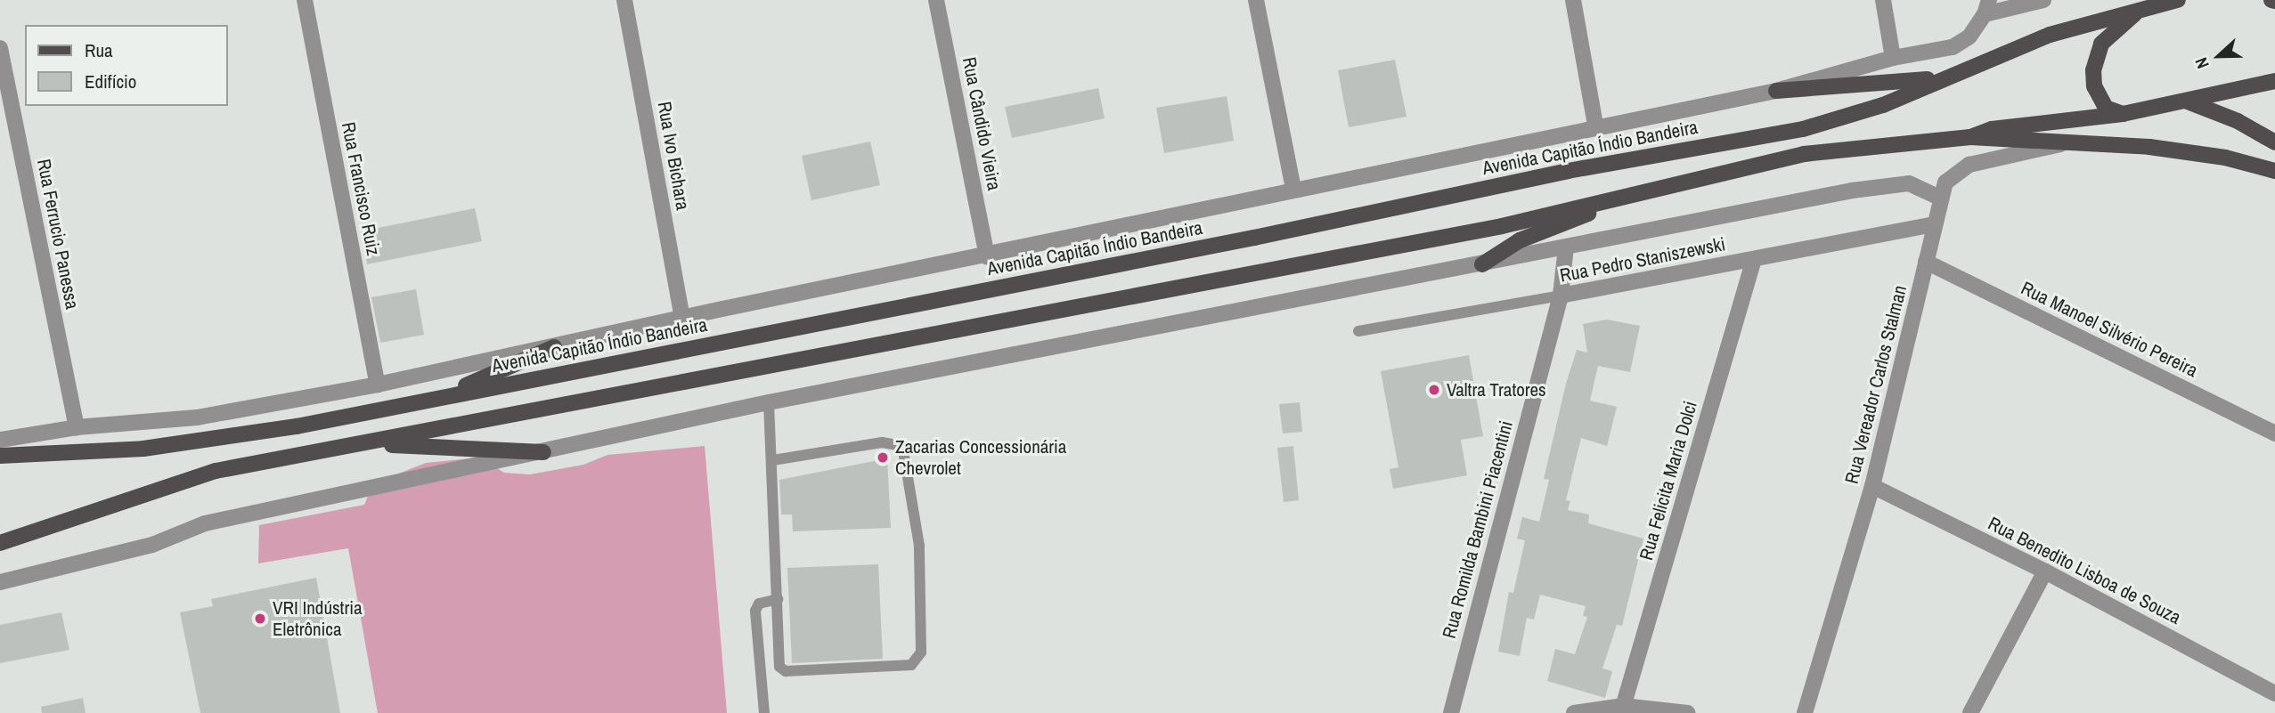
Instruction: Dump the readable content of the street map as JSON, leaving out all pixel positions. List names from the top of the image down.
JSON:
{
  "streets": {
    "main road": ["Avenida Capitão Índio Bandeira"],
    "street": [
      "Rua Cândido Vieira",
      "Rua Ivo Bichara",
      "Rua Francisco Ruiz",
      "Rua Ferrucio Panessa",
      "Rua Pedro Staniszewski",
      "Rua Manoel Silvério Pereira",
      "Rua Vereador Carlos Stalman",
      "Rua Felicita Maria Dolci",
      "Rua Romilda Bambini Piacentini",
      "Rua Benedito Lisboa de Souza"
    ]
  },
  "crossings": [
    ["Rua Pedro Staniszewski", "Rua Vereador Carlos Stalman"],
    ["Rua Pedro Staniszewski", "Rua Felicita Maria Dolci"],
    ["Rua Pedro Staniszewski", "Rua Romilda Bambini Piacentini"],
    ["Rua Manoel Silvério Pereira", "Rua Vereador Carlos Stalman"],
    ["Rua Vereador Carlos Stalman", "Rua Benedito Lisboa de Souza"]
  ],
  "places": ["Valtra Tratores", "Zacarias Concessionária Chevrolet", "VRI Indústria Eletrônica"],
  "legend": ["Rua", "Edifício"],
  "north": "left"
}
